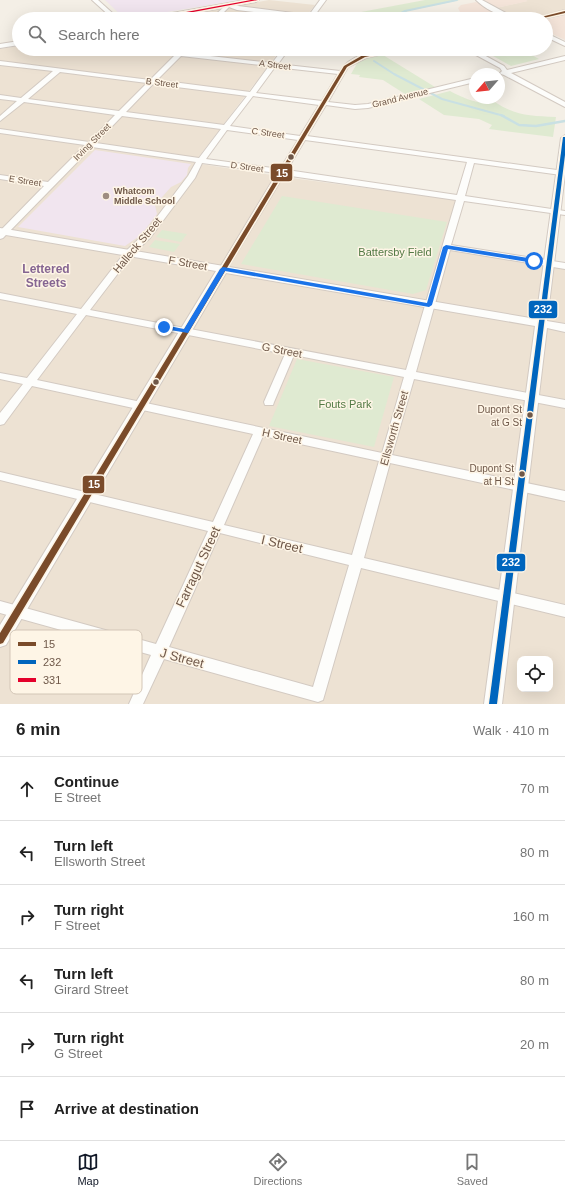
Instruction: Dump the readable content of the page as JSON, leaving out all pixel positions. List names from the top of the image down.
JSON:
{
  "streets": {
    "street": [
      "A Street",
      "B Street",
      "Grand Avenue",
      "C Street",
      "Irving Street",
      "D Street",
      "E Street",
      "Halleck Street",
      "F Street",
      "G Street",
      "Ellsworth Street",
      "H Street",
      "I Street",
      "Farragut Street",
      "J Street"
    ]
  },
  "crossings": [
    ["A Street", "Halleck Street"],
    ["B Street", "Grand Avenue"],
    ["B Street", "Irving Street"],
    ["B Street", "Halleck Street"],
    ["C Street", "Irving Street"],
    ["C Street", "Halleck Street"],
    ["C Street", "Ellsworth Street"],
    ["Irving Street", "D Street"],
    ["Irving Street", "E Street"],
    ["Irving Street", "F Street"],
    ["D Street", "Halleck Street"],
    ["D Street", "Ellsworth Street"],
    ["Halleck Street", "F Street"],
    ["Halleck Street", "G Street"],
    ["Halleck Street", "H Street"],
    ["F Street", "Ellsworth Street"],
    ["G Street", "Ellsworth Street"],
    ["Ellsworth Street", "H Street"],
    ["Ellsworth Street", "I Street"],
    ["Ellsworth Street", "J Street"],
    ["H Street", "Farragut Street"],
    ["I Street", "Farragut Street"],
    ["Farragut Street", "J Street"]
  ],
  "districts": ["Lettered Streets"],
  "parks": ["Battersby Field", "Fouts Park"],
  "places": ["Whatcom Middle School", "Dupont St at G St", "Dupont St at H St"],
  "lines": ["transit line 331", "transit line 15", "transit line 232"],
  "legend": ["15", "232", "331"],
  "north": "bottom left",
  "page": {
    "search": "Search here",
    "heading": ["6 min", "Walk · 410 m"],
    "list": [
      ["Continue", "E Street", "70 m"],
      ["Turn left", "Ellsworth Street", "80 m"],
      ["Turn right", "F Street", "160 m"],
      ["Turn left", "Girard Street", "80 m"],
      ["Turn right", "G Street", "20 m"],
      "Arrive at destination"
    ],
    "nav": ["Map", "Directions", "Saved"]
  }
}
